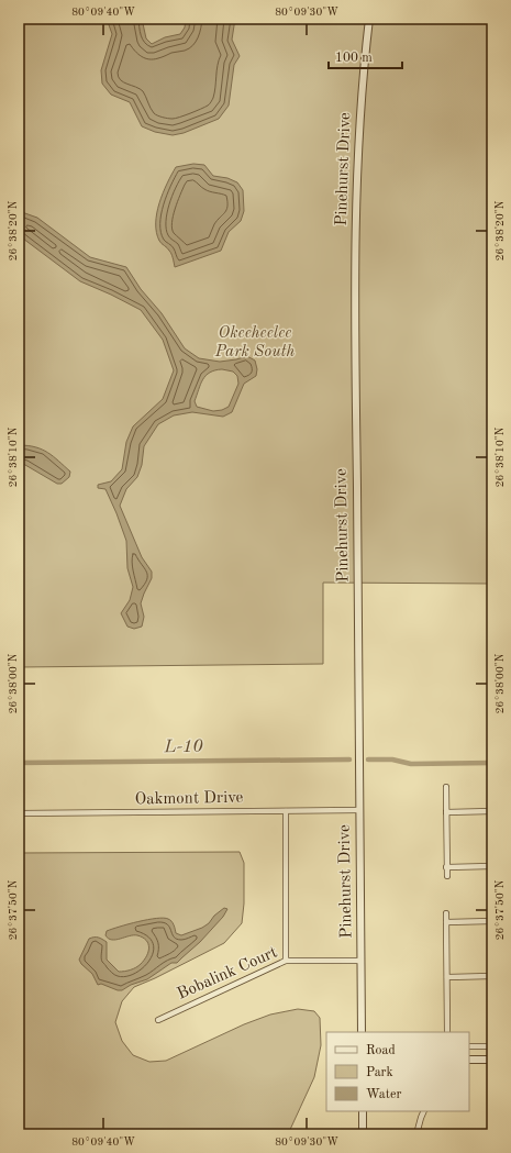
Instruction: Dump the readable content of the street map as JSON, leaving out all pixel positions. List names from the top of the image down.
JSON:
{
  "streets": {
    "street": ["Pinehurst Drive", "Oakmont Drive", "Bobalink Court"]
  },
  "crossings": [
    ["Pinehurst Drive", "Oakmont Drive"],
    ["Pinehurst Drive", "Bobalink Court"]
  ],
  "water": ["L-10"],
  "parks": ["Okeeheelee Park South"],
  "legend": ["Road", "Park", "Water"],
  "scale_bar": "100 m",
  "coordinates": [
    "80°09'40\"W",
    "80°09'30\"W",
    "26°38'20\"N",
    "26°38'10\"N",
    "26°38'00\"N",
    "26°37'50\"N"
  ]
}
